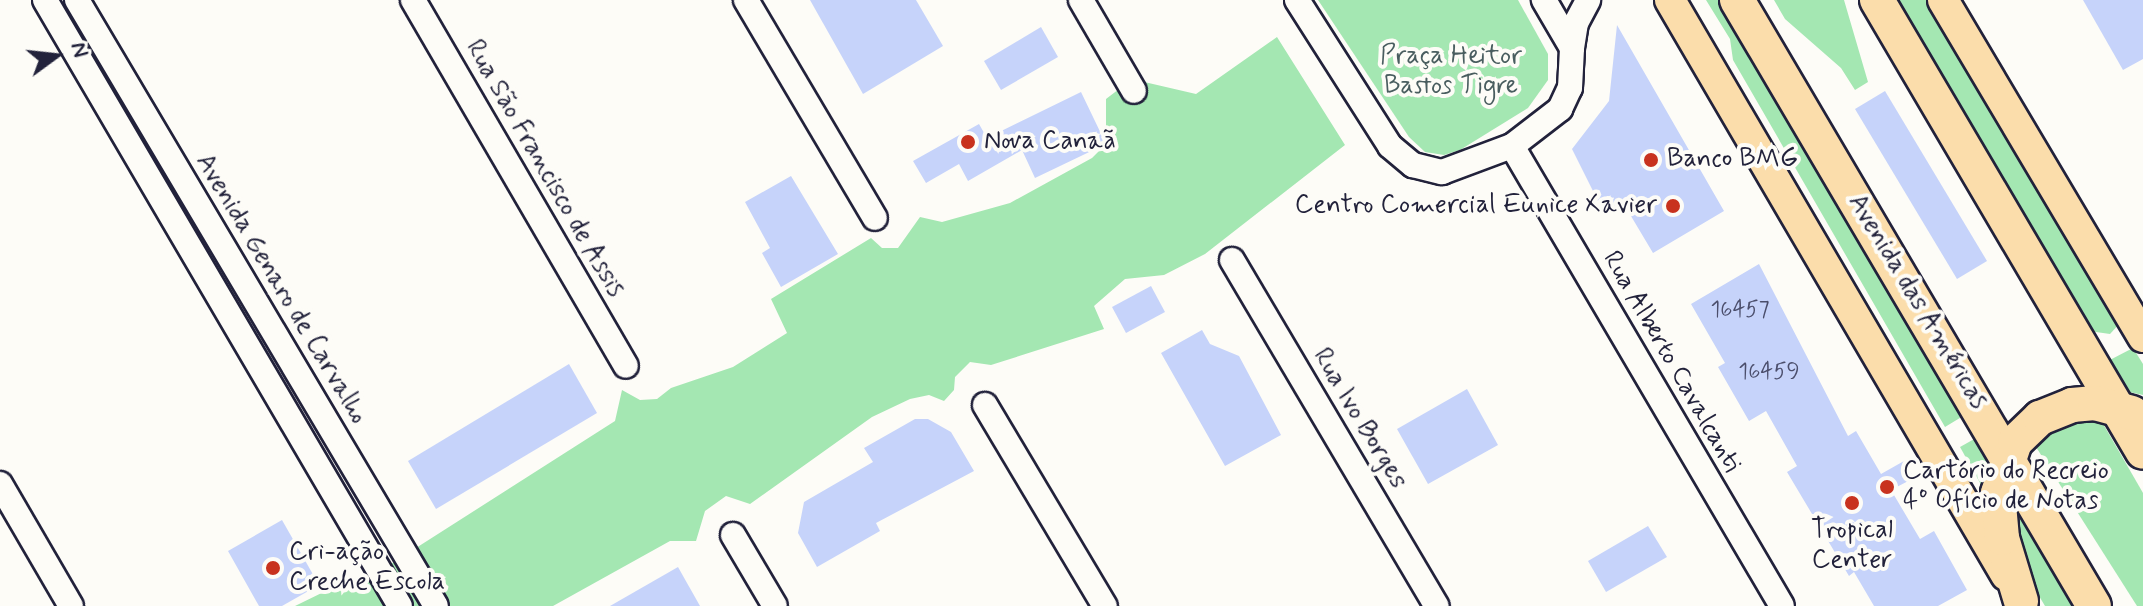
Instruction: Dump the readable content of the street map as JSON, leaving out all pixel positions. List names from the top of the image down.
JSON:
{
  "streets": {
    "highway": ["Avenida das Américas"],
    "street": [
      "Rua São Francisco de Assis",
      "Avenida Genaro de Carvalho",
      "Rua Alberto Cavalcanti",
      "Rua Ivo Borges"
    ]
  },
  "parks": ["Praça Heitor Bastos Tigre"],
  "places": [
    "Nova Canaã",
    "Banco BMG",
    "Centro Comercial Eunice Xavier",
    "Cartório do Recreio 4º Ofício de Notas",
    "Tropical Center",
    "Cri-ação Creche Escola"
  ],
  "house_numbers": ["16457", "16459"],
  "north": "right"
}
